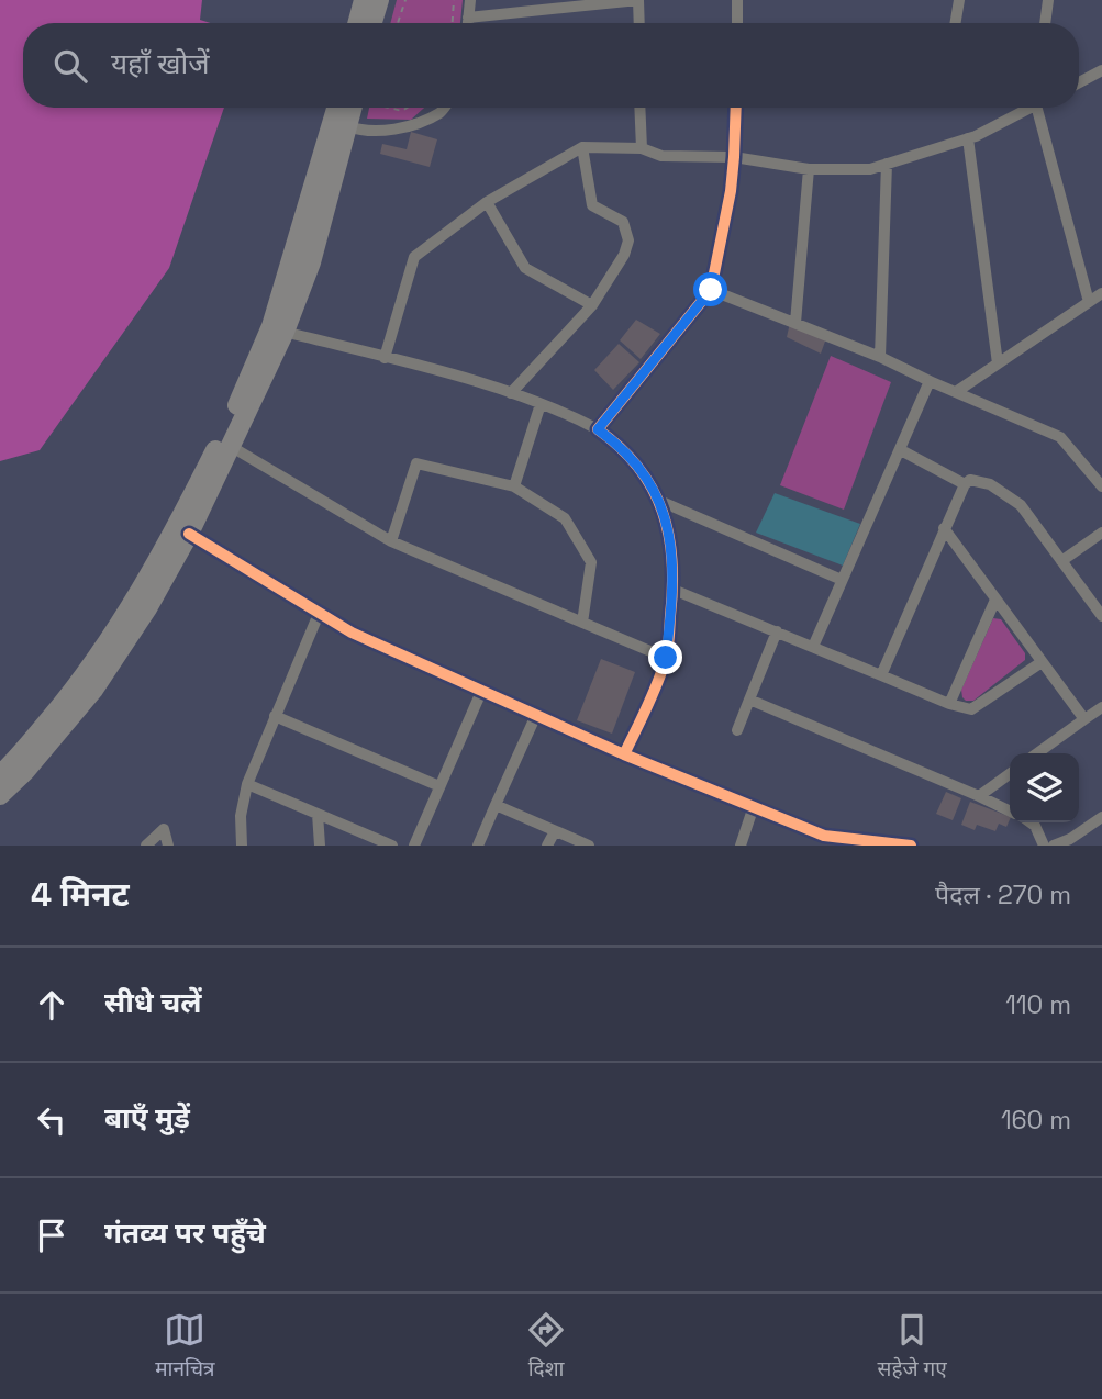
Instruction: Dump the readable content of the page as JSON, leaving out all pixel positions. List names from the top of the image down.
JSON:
{
  "page": {
    "search": "यहाँ खोजें",
    "heading": ["4 मिनट", "पैदल · 270 m"],
    "list": [
      ["सीधे चलें", "110 m"],
      ["बाएँ मुड़ें", "160 m"],
      "गंतव्य पर पहुँचे"
    ],
    "nav": ["मानचित्र", "दिशा", "सहेजे गए"]
  }
}
